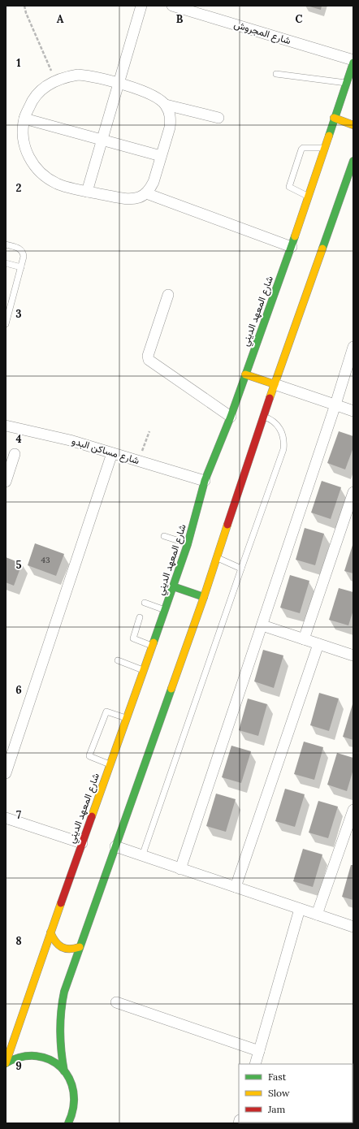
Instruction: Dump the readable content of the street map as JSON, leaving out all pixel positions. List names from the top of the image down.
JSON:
{
  "streets": {
    "street": ["شارع المجروش", "شارع المعهد الديني", "شارع مساكن البدو"]
  },
  "crossings": [
    ["شارع المجروش", "شارع المعهد الديني"],
    ["شارع المعهد الديني", "شارع مساكن البدو"]
  ],
  "house_numbers": ["43"],
  "legend": ["Fast", "Slow", "Jam"],
  "grid": {
    "columns": ["A", "B", "C"],
    "rows": [
      "1",
      "2",
      "3",
      "4",
      "5",
      "6",
      "7",
      "8",
      "9"
    ]
  }
}
